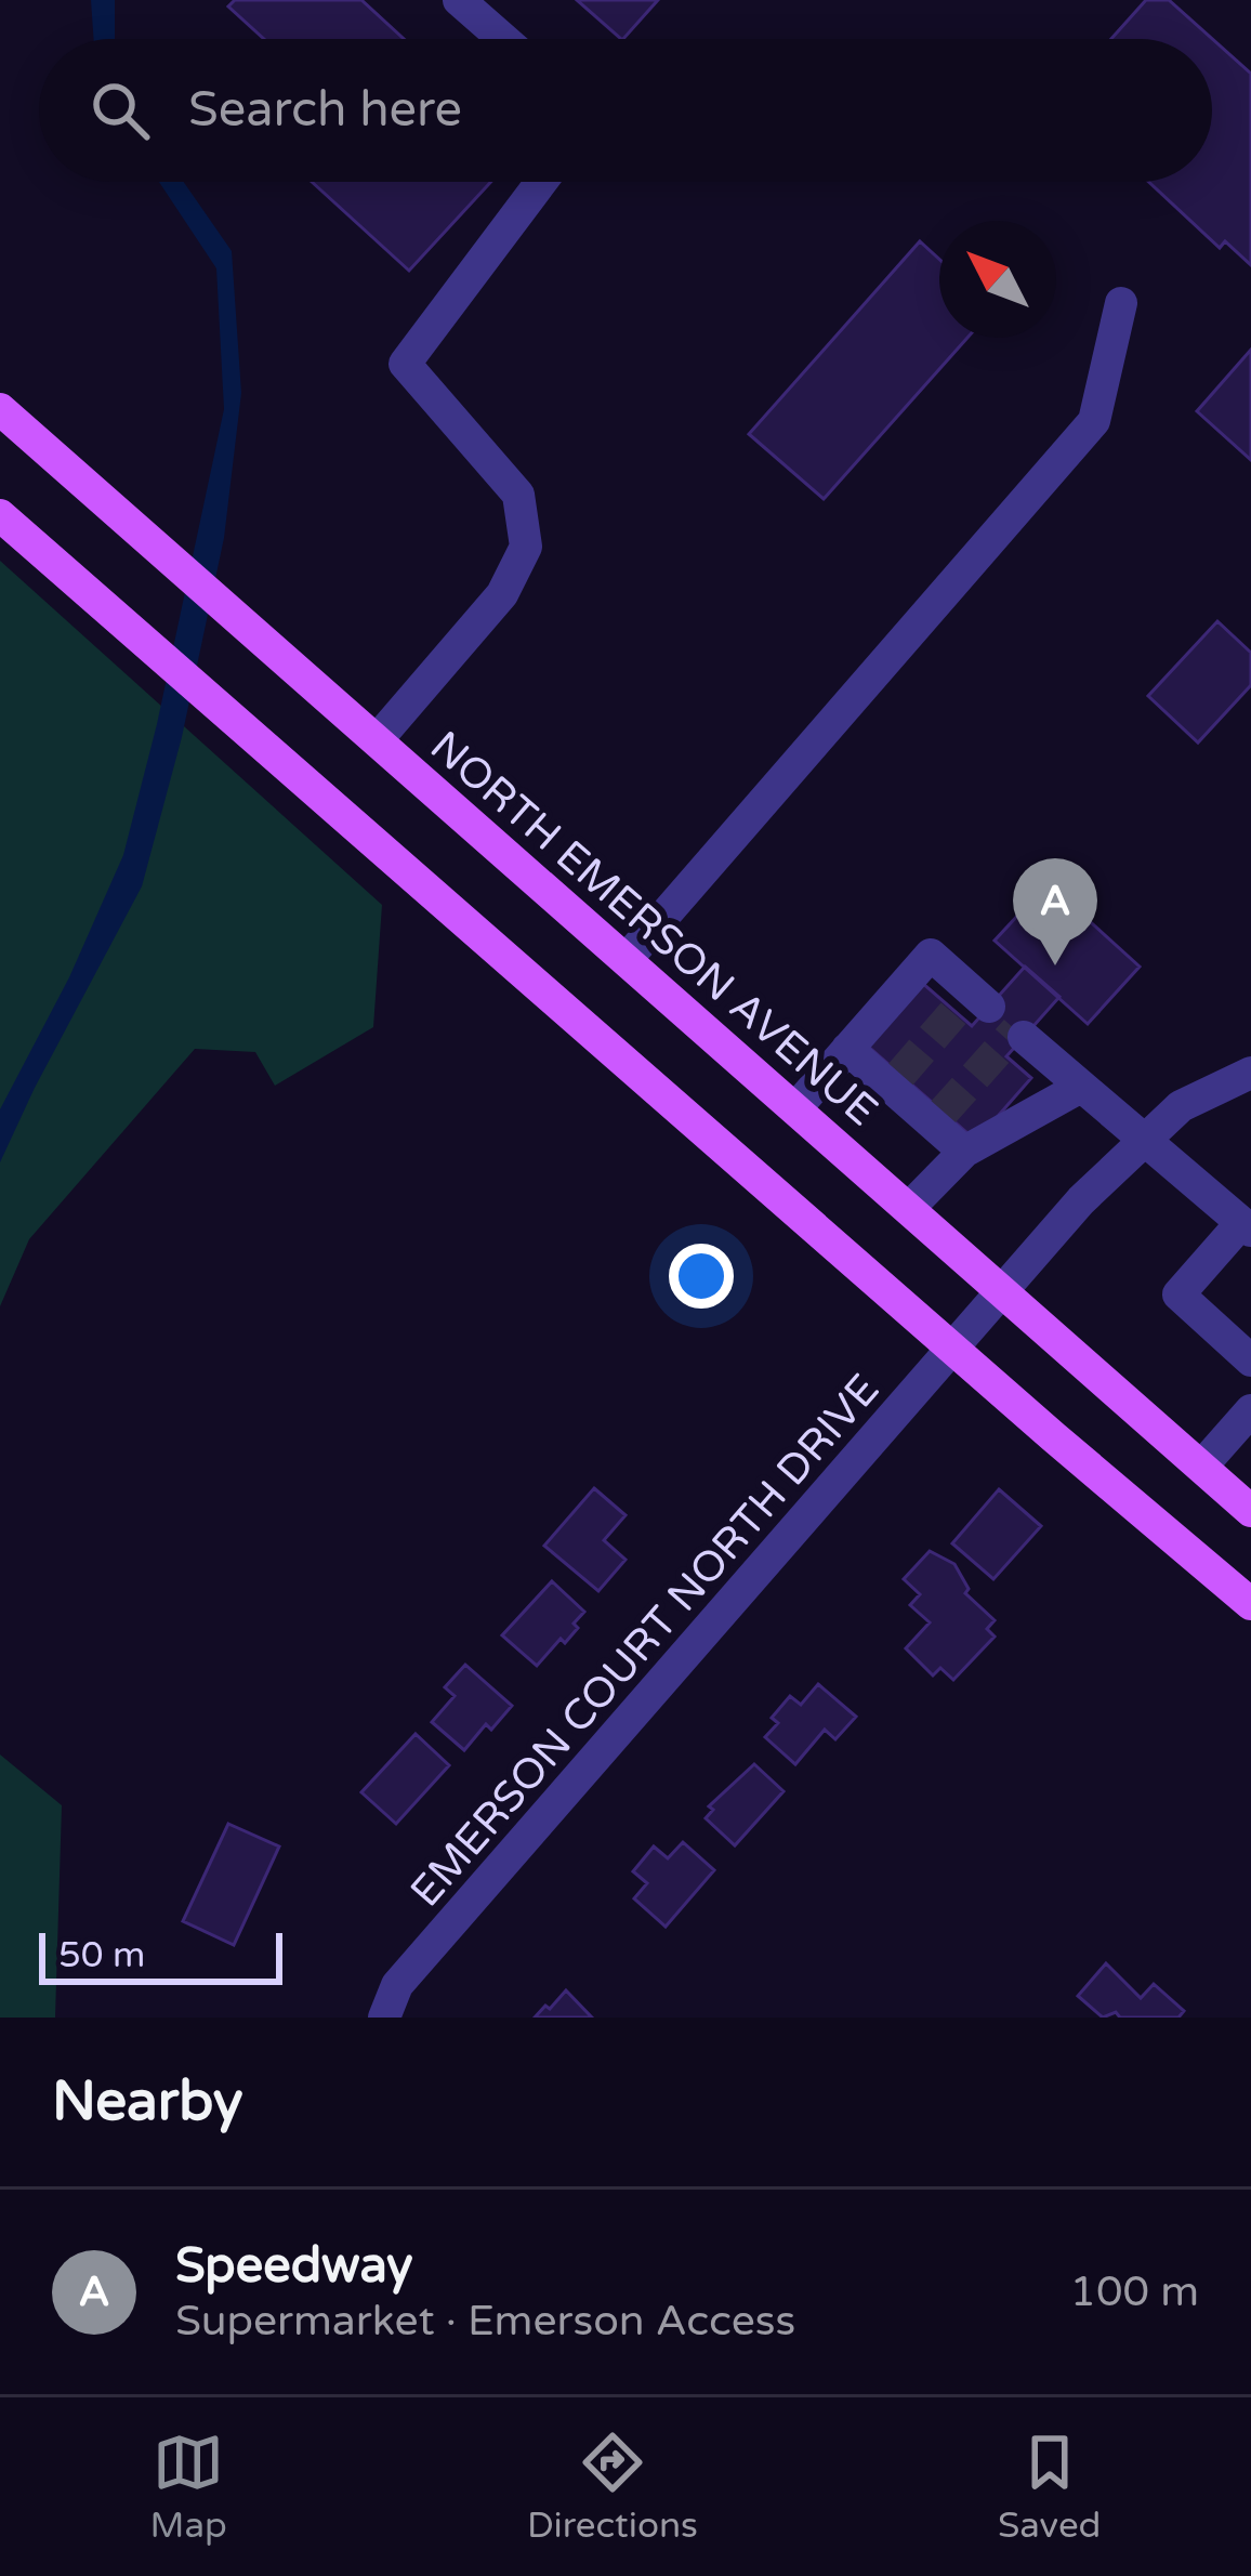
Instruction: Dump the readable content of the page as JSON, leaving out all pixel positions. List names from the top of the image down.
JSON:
{
  "streets": {
    "main road": ["NORTH EMERSON AVENUE"],
    "street": ["EMERSON COURT NORTH DRIVE"]
  },
  "crossings": [
    ["NORTH EMERSON AVENUE", "EMERSON COURT NORTH DRIVE"]
  ],
  "scale_bar": "50 m",
  "north": "top left",
  "page": {
    "search": "Search here",
    "pins": "A",
    "scale": "50 m",
    "heading": "Nearby",
    "list": [
      {
        "mark": "A",
        "name": "Speedway",
        "note": "Supermarket · Emerson Access",
        "value": "100 m"
      }
    ],
    "nav": ["Map", "Directions", "Saved"]
  }
}
